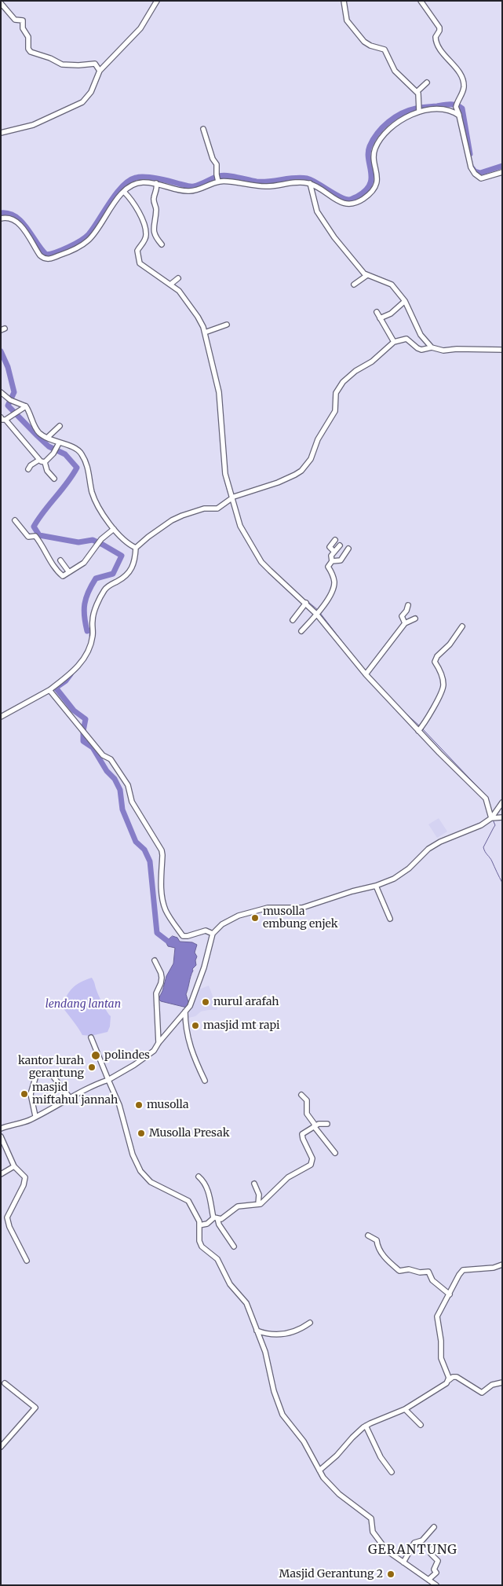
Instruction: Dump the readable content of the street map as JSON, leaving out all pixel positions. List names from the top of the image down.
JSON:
{
  "districts": ["GERANTUNG"],
  "parks": ["lendang lantan"],
  "places": [
    "musolla embung enjek",
    "nurul arafah",
    "masjid mt rapi",
    "polindes",
    "kantor lurah gerantung",
    "masjid miftahul jannah",
    "musolla",
    "Musolla Presak",
    "Masjid Gerantung 2"
  ]
}
